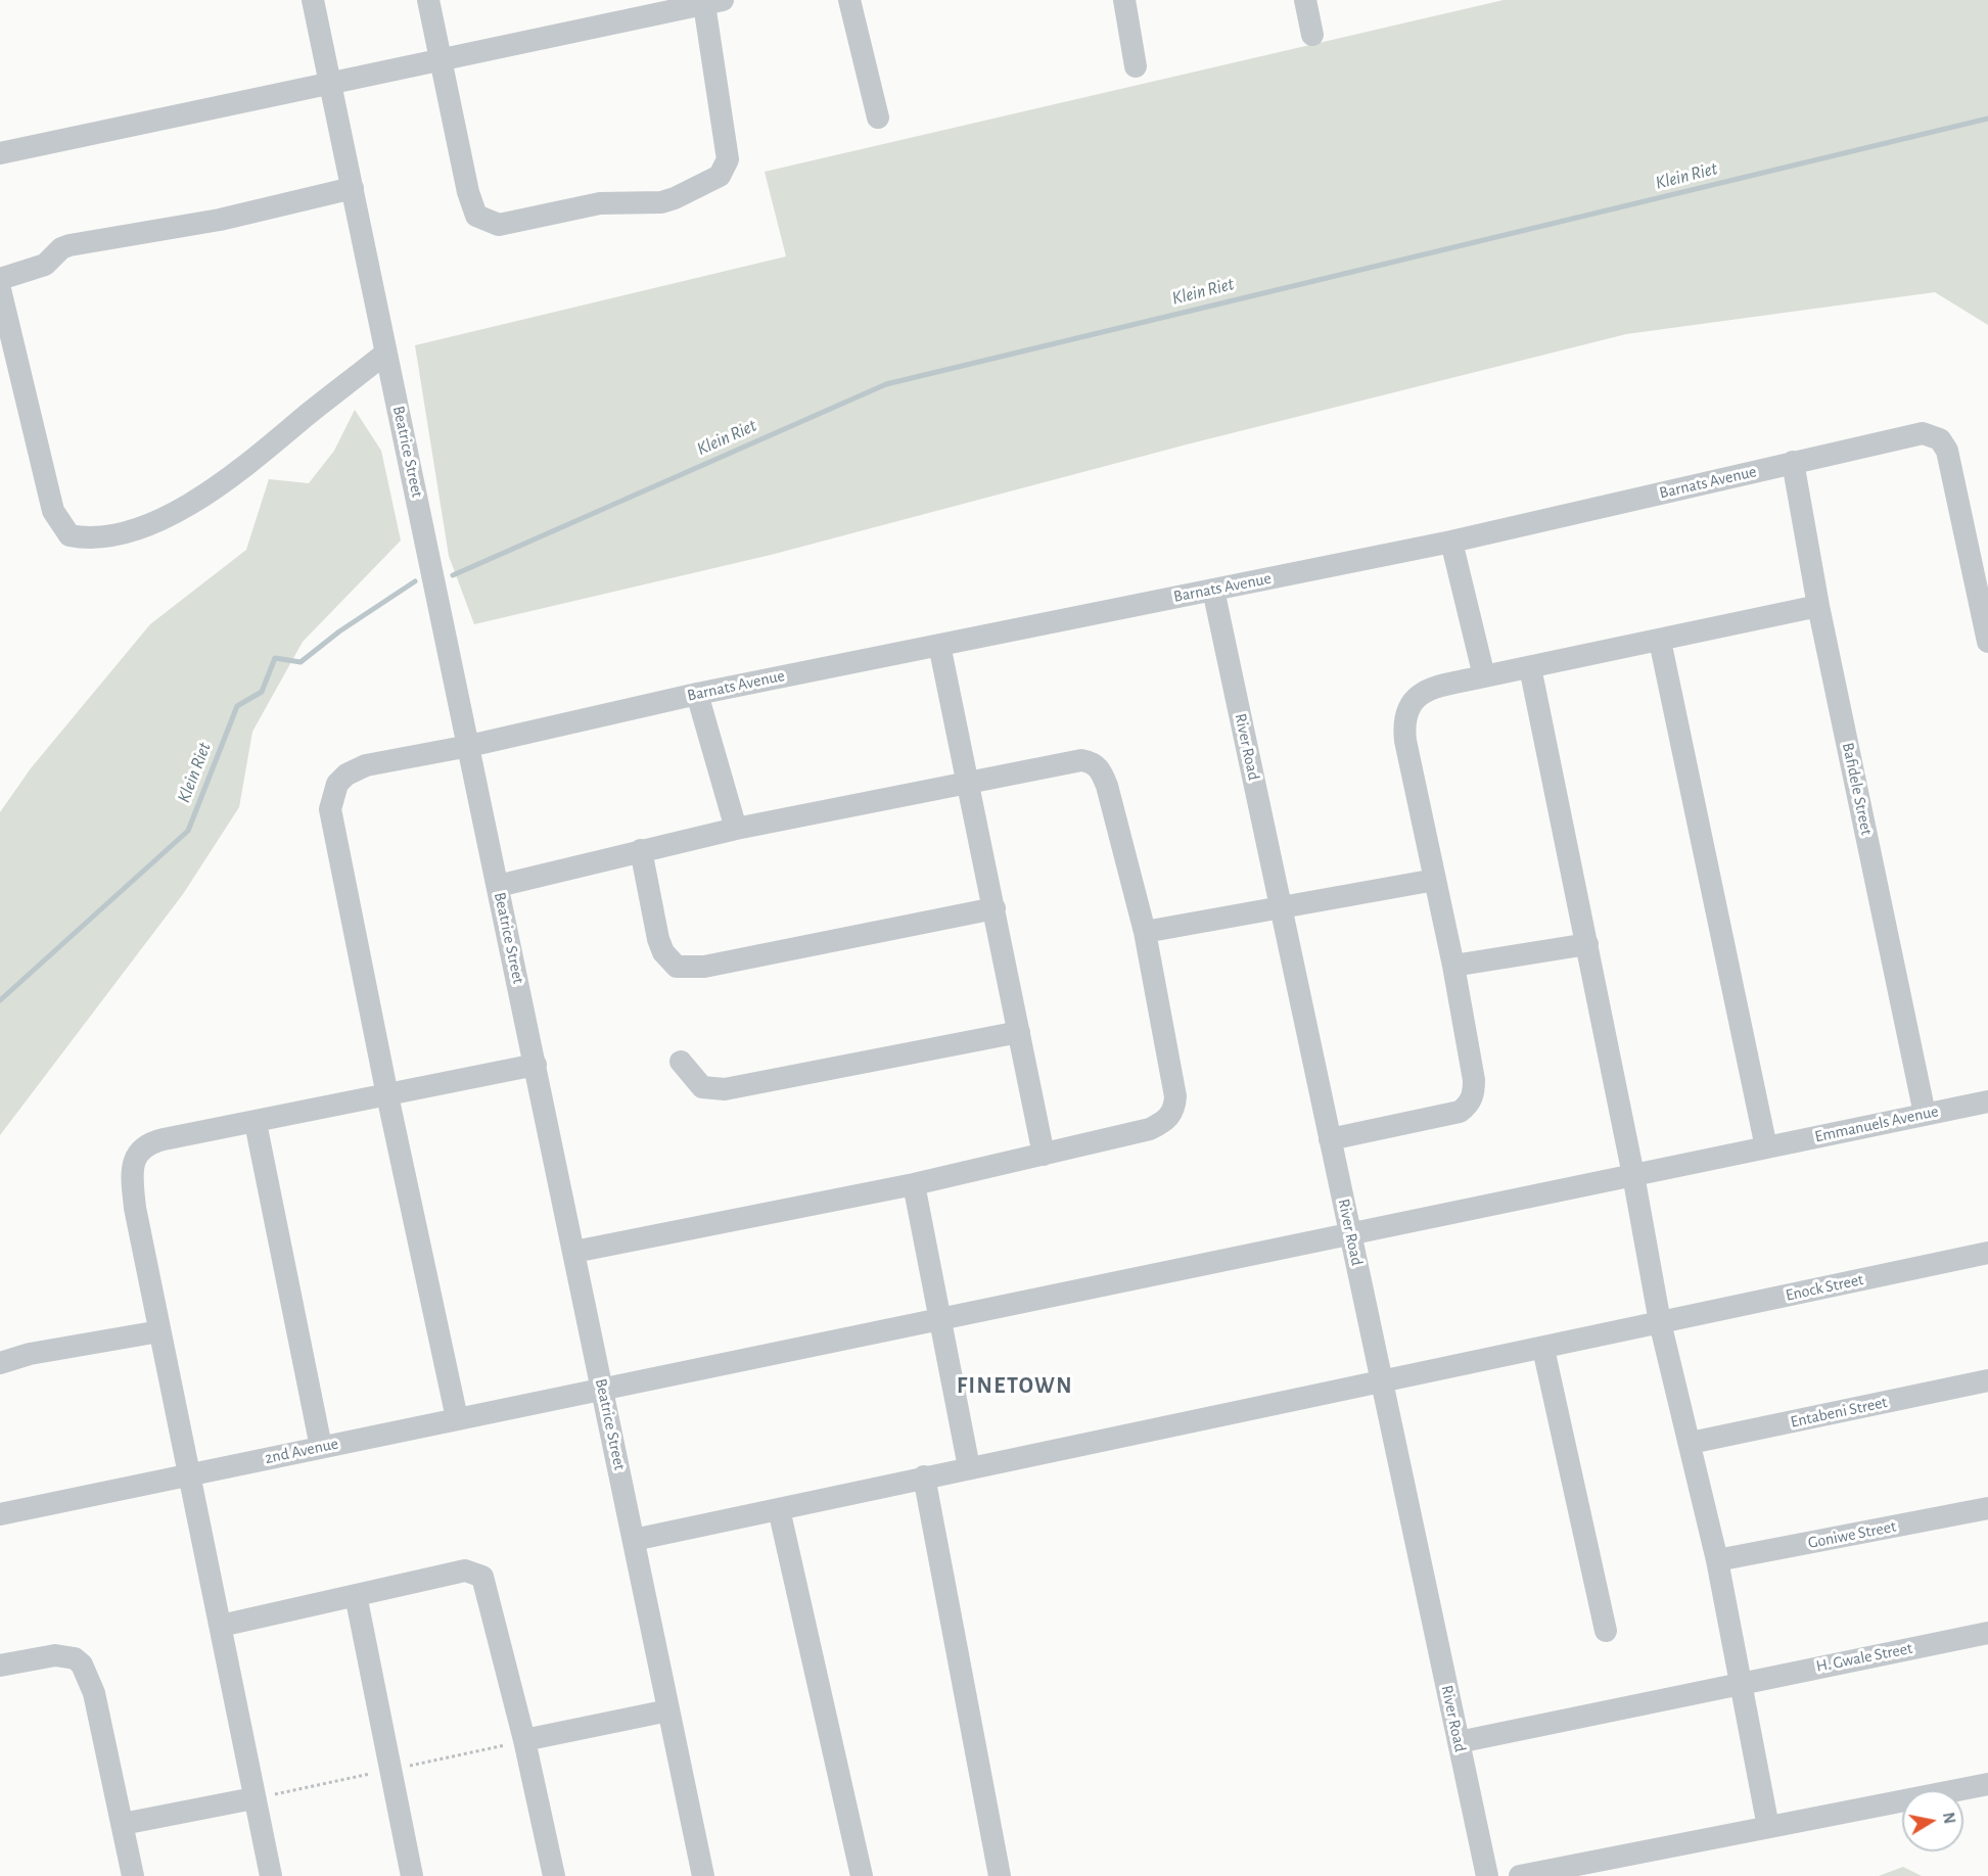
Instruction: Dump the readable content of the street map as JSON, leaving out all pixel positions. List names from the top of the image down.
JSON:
{
  "streets": {
    "street": [
      "Beatrice Street",
      "Barnats Avenue",
      "River Road",
      "Bafidele Street",
      "Emmanuels Avenue",
      "Enock Street",
      "Entabeni Street",
      "2nd Avenue",
      "Goniwe Street",
      "H. Gwale Street"
    ]
  },
  "crossings": [
    ["Beatrice Street", "Barnats Avenue"],
    ["Beatrice Street", "Enock Street"],
    ["Beatrice Street", "2nd Avenue"],
    ["Barnats Avenue", "River Road"],
    ["Barnats Avenue", "Bafidele Street"],
    ["Barnats Avenue", "2nd Avenue"],
    ["River Road", "Emmanuels Avenue"],
    ["River Road", "Enock Street"],
    ["River Road", "2nd Avenue"],
    ["River Road", "H. Gwale Street"],
    ["Bafidele Street", "Emmanuels Avenue"],
    ["Emmanuels Avenue", "2nd Avenue"]
  ],
  "districts": ["FINETOWN"],
  "water": ["Klein Riet"],
  "north": "right"
}
